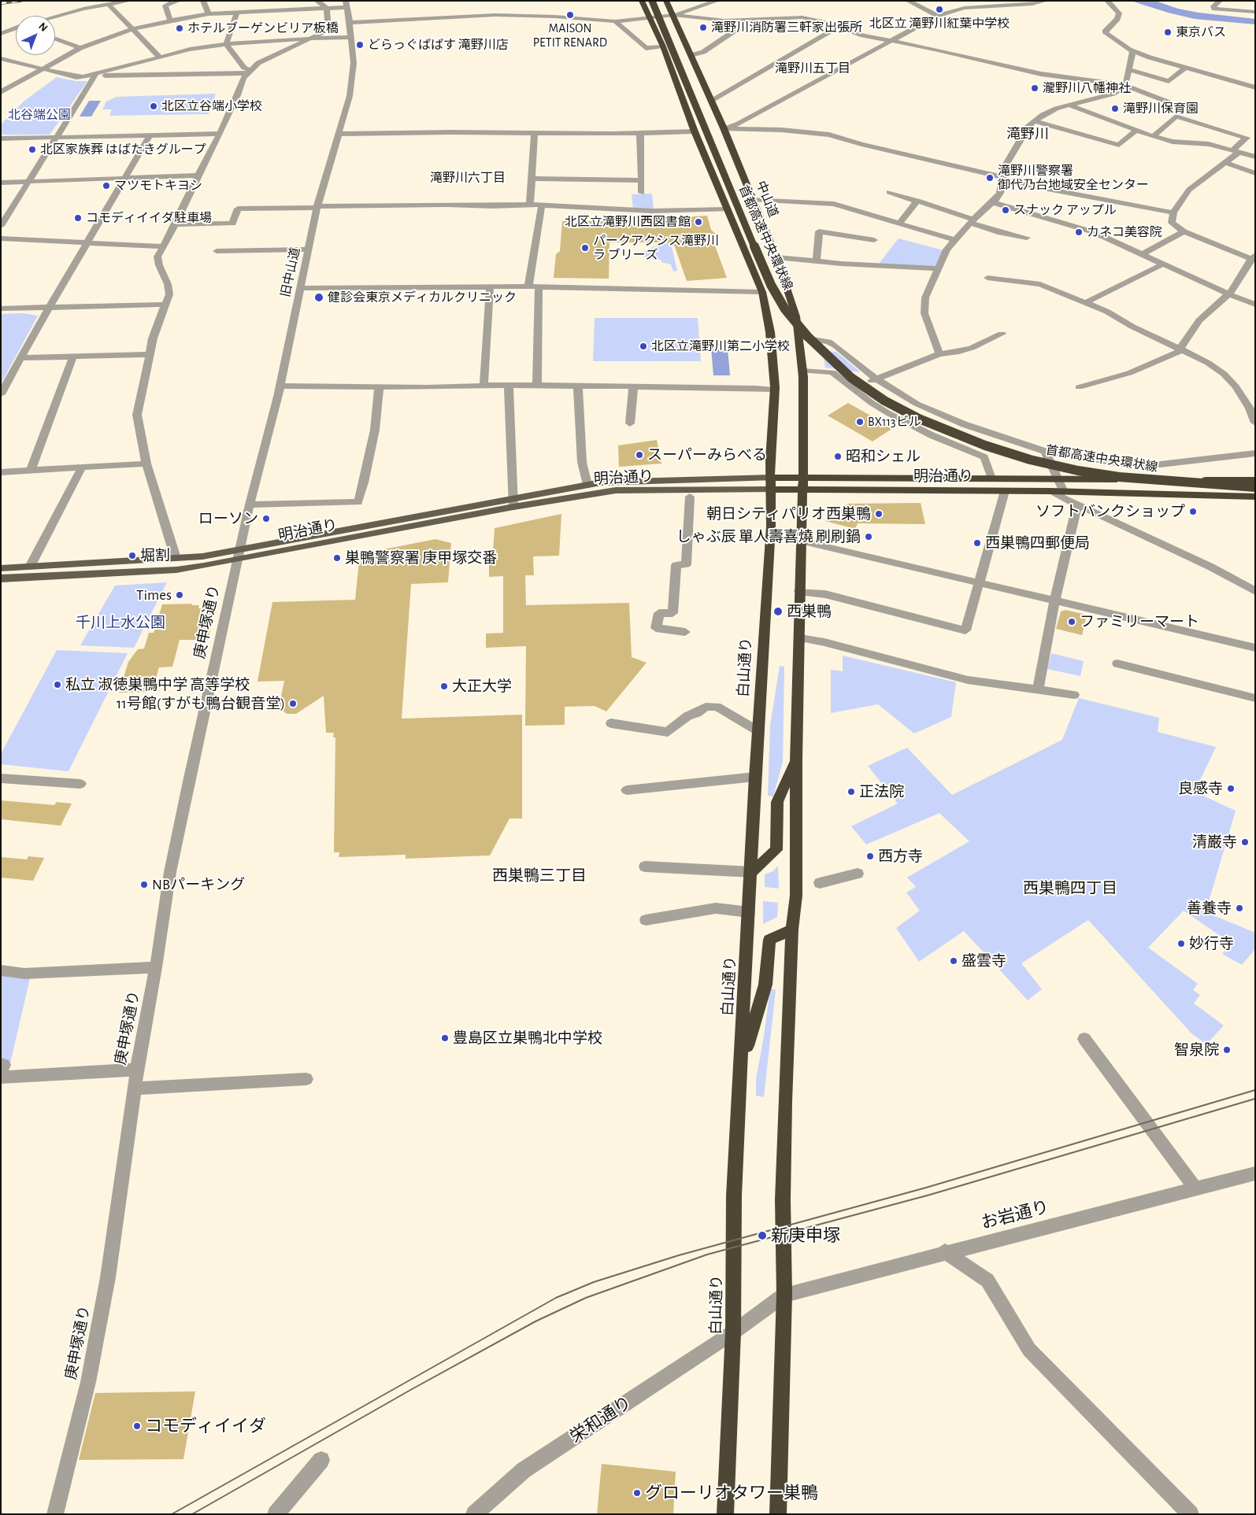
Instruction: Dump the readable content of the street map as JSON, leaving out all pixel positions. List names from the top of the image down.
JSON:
{
  "streets": {
    "highway": [
      "中山道",
      "首都高速中央環状線",
      "明治通り",
      "白山通り"
    ],
    "street": [
      "旧中山道",
      "庚申塚通り",
      "お岩通り",
      "栄和通り"
    ]
  },
  "crossings": [
    ["中山道", "明治通り"],
    ["旧中山道", "明治通り"],
    ["旧中山道", "庚申塚通り"],
    ["明治通り", "庚申塚通り"],
    ["明治通り", "白山通り"],
    ["白山通り", "栄和通り"],
    ["お岩通り", "栄和通り"]
  ],
  "districts": [
    "滝野川五丁目",
    "滝野川",
    "滝野川六丁目",
    "西巣鴨三丁目",
    "西巣鴨四丁目"
  ],
  "parks": ["北谷端公園", "千川上水公園"],
  "places": [
    "北区立 滝野川紅葉中学校",
    "MAISON PETIT RENARD",
    "滝野川消防署三軒家出張所",
    "ホテルブーゲンビリア板橋",
    "東京バス",
    "どらっぐぱぱす 滝野川店",
    "瀧野川八幡神社",
    "北区立谷端小学校",
    "滝野川保育園",
    "北区家族葬 はばたきグループ",
    "滝野川警察署 御代乃台地域安全センター",
    "マツモトキヨシ",
    "スナック アップル",
    "コモディイイダ駐車場",
    "北区立滝野川西図書館",
    "カネコ美容院",
    "パークアクシス滝野川 ラ ブリーズ",
    "健診会東京メディカルクリニック",
    "北区立滝野川第二小学校",
    "BX113ビル",
    "スーパーみらべる",
    "昭和シェル",
    "ソフトバンクショップ",
    "朝日シティパリオ西巣鴨",
    "ローソン",
    "しゃぶ辰 單人壽喜燒 刷刷鍋",
    "西巣鴨四郵便局",
    "堀割",
    "巣鴨警察署 庚甲塚交番",
    "Times",
    "西巣鴨",
    "ファミリーマート",
    "私立 淑徳巣鴨中学 高等学校",
    "大正大学",
    "11号館(すがも鴨台観音堂)",
    "良感寺",
    "正法院",
    "清巌寺",
    "西方寺",
    "NBパーキング",
    "善養寺",
    "妙行寺",
    "盛雲寺",
    "豊島区立巣鴨北中学校",
    "智泉院",
    "新庚申塚",
    "コモディイイダ",
    "グローリオタワー巣鴨"
  ],
  "north": "top right"
}
